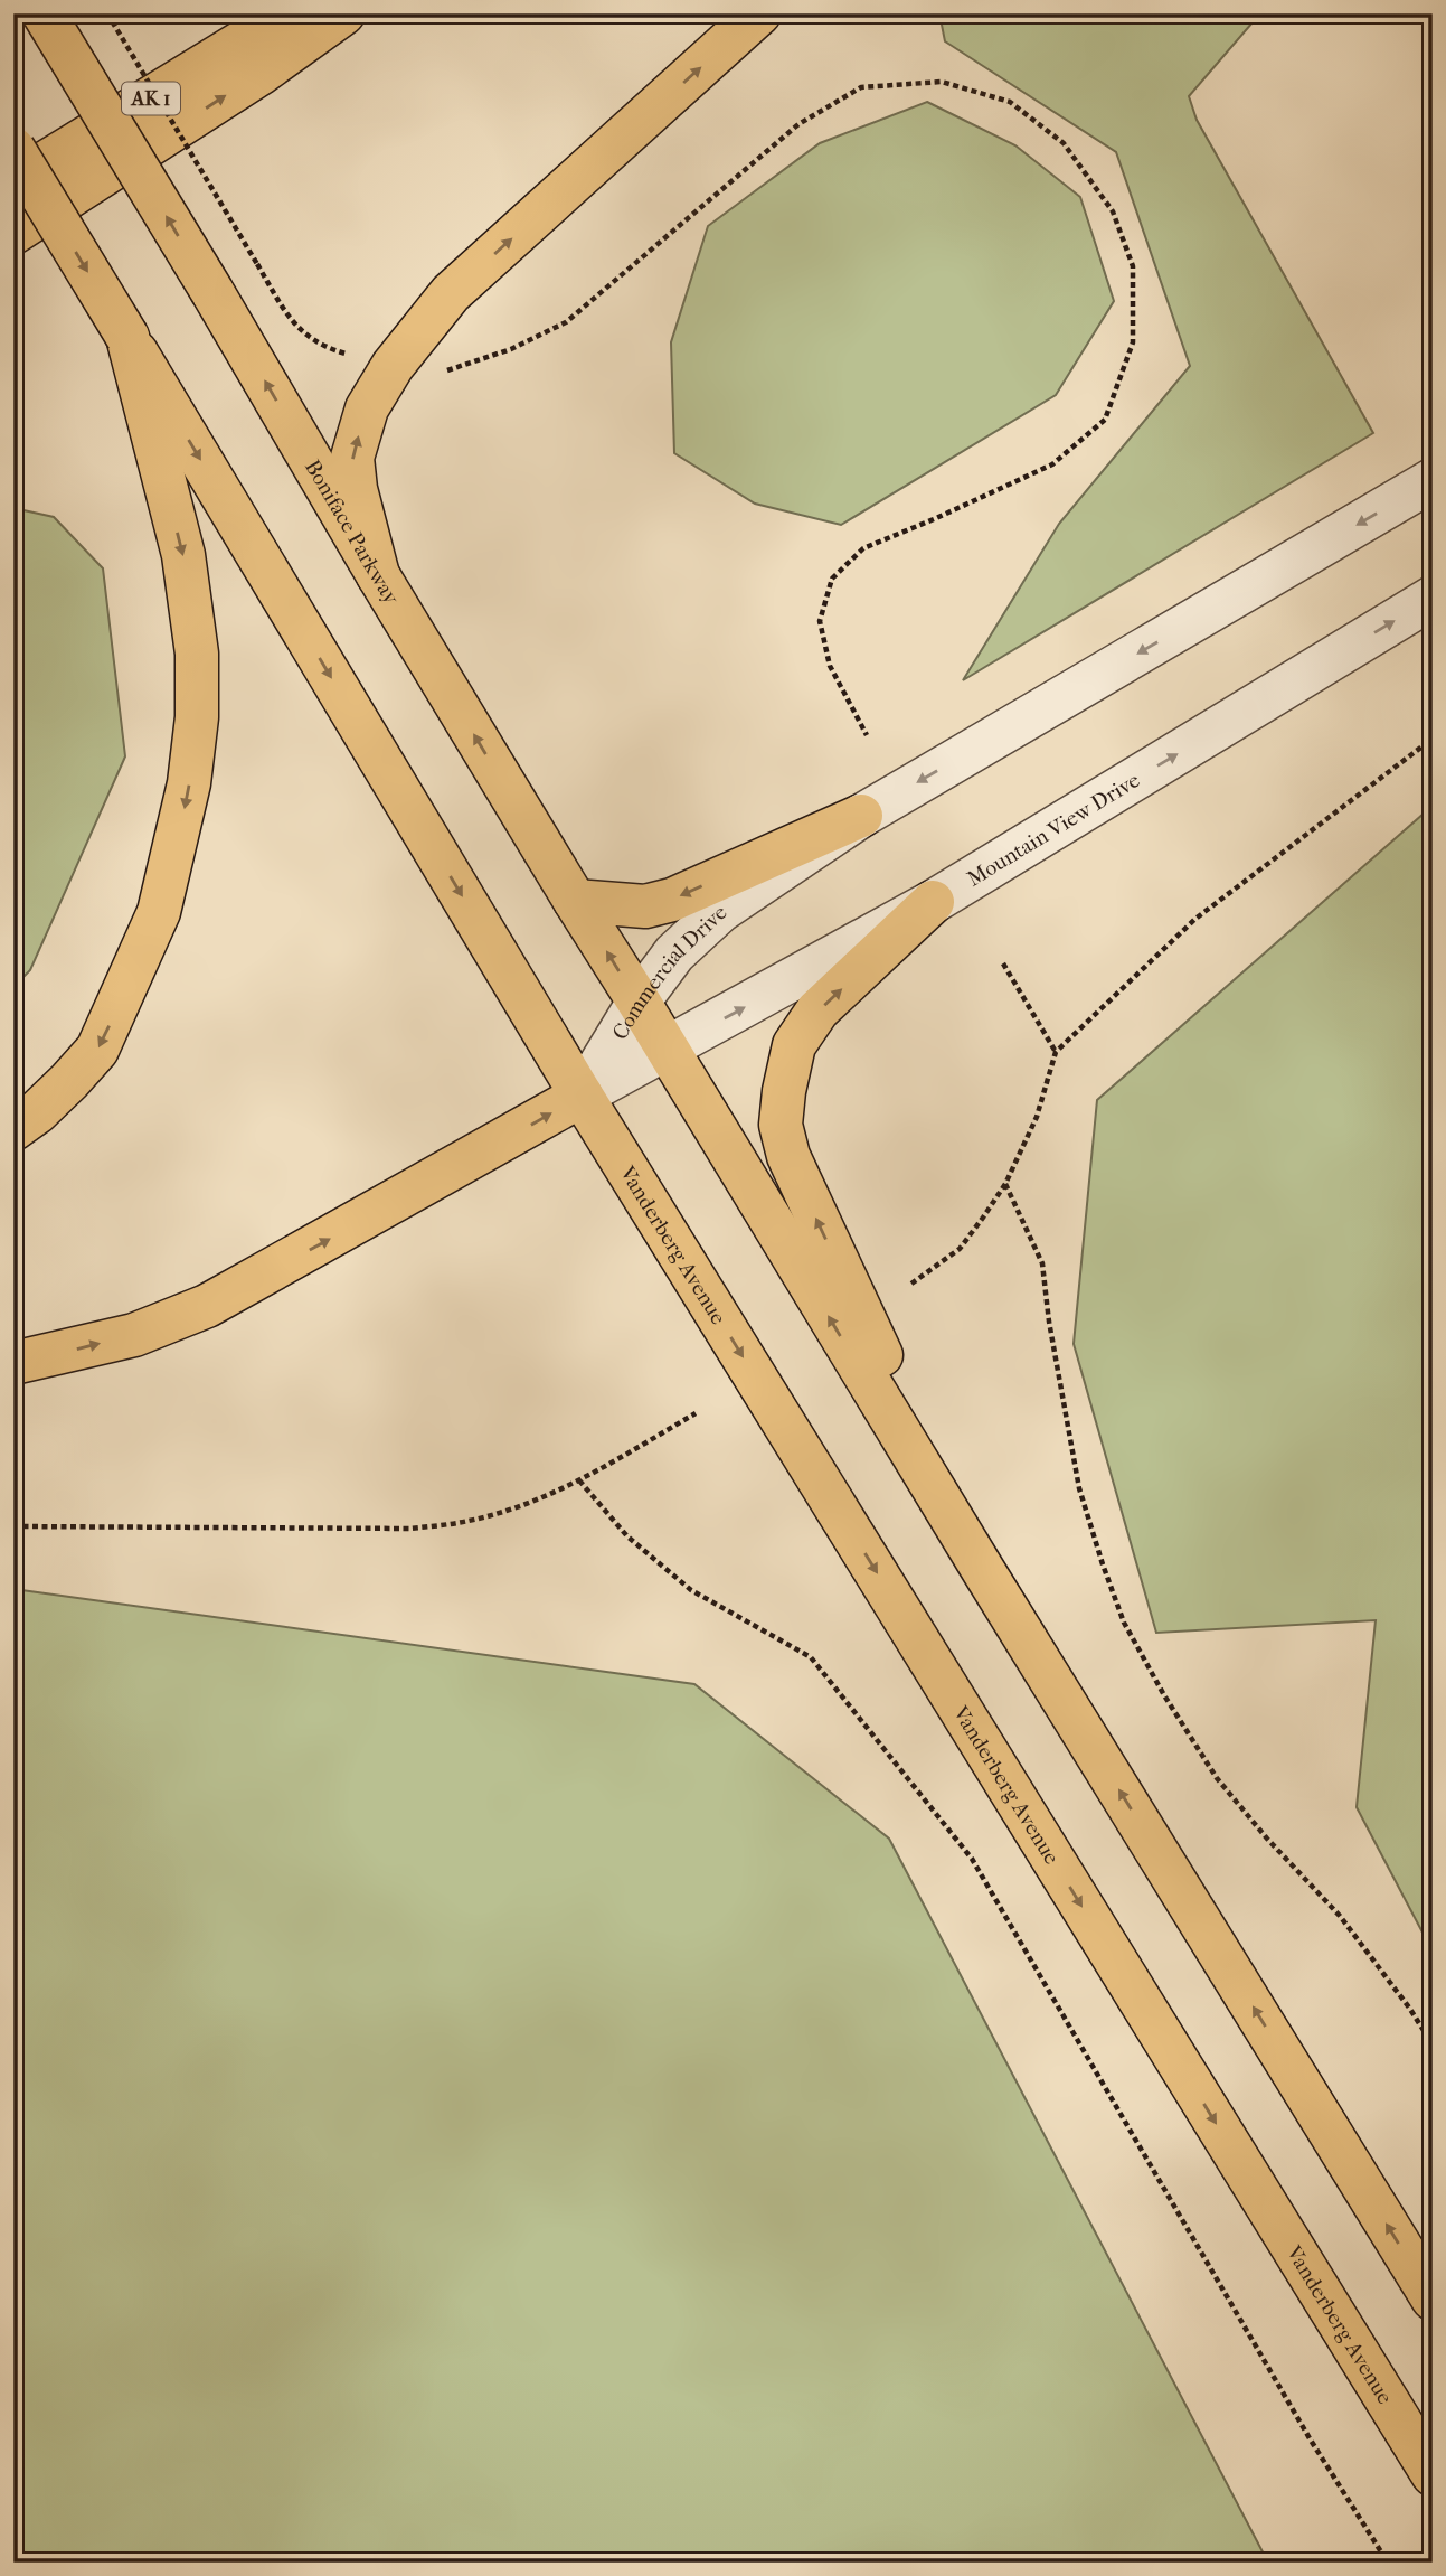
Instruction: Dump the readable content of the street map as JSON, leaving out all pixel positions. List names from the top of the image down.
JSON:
{
  "streets": {
    "main road": ["AK 1", "Boniface Parkway", "Vanderberg Avenue"],
    "street": ["Mountain View Drive", "Commercial Drive"]
  },
  "crossings": [
    ["Boniface Parkway", "Mountain View Drive"],
    ["Boniface Parkway", "Commercial Drive"],
    ["Mountain View Drive", "Commercial Drive"],
    ["Commercial Drive", "Vanderberg Avenue"]
  ]
}
